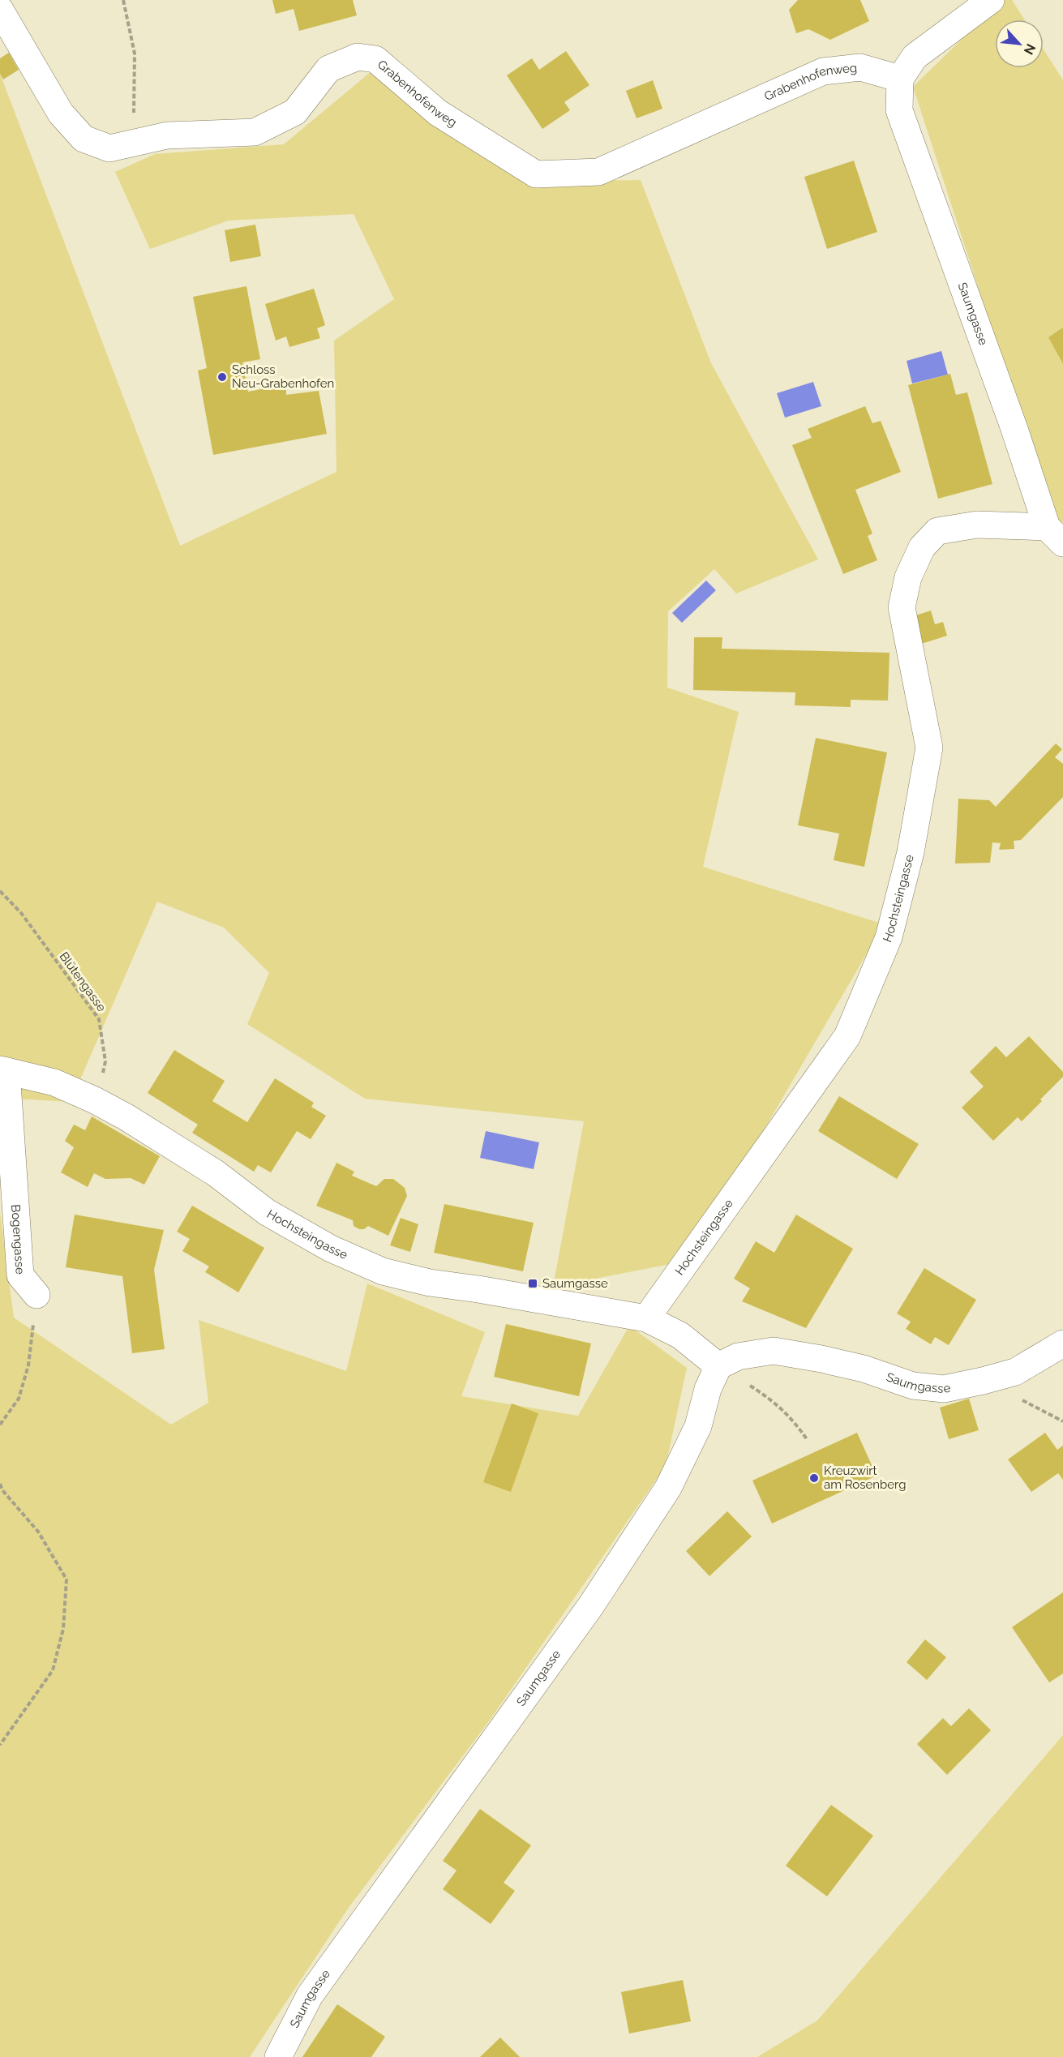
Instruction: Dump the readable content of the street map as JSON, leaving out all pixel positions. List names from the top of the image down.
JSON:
{
  "streets": {
    "street": [
      "Grabenhofenweg",
      "Saumgasse",
      "Hochsteingasse",
      "Bogengasse"
    ],
    "path": ["Blütengasse"]
  },
  "crossings": [
    ["Grabenhofenweg", "Saumgasse"],
    ["Saumgasse", "Hochsteingasse"],
    ["Hochsteingasse", "Blütengasse"],
    ["Hochsteingasse", "Bogengasse"]
  ],
  "places": {
    "other": ["Schloss Neu-Grabenhofen", "Kreuzwirt am Rosenberg"],
    "transit": ["Saumgasse"]
  },
  "north": "bottom right"
}
